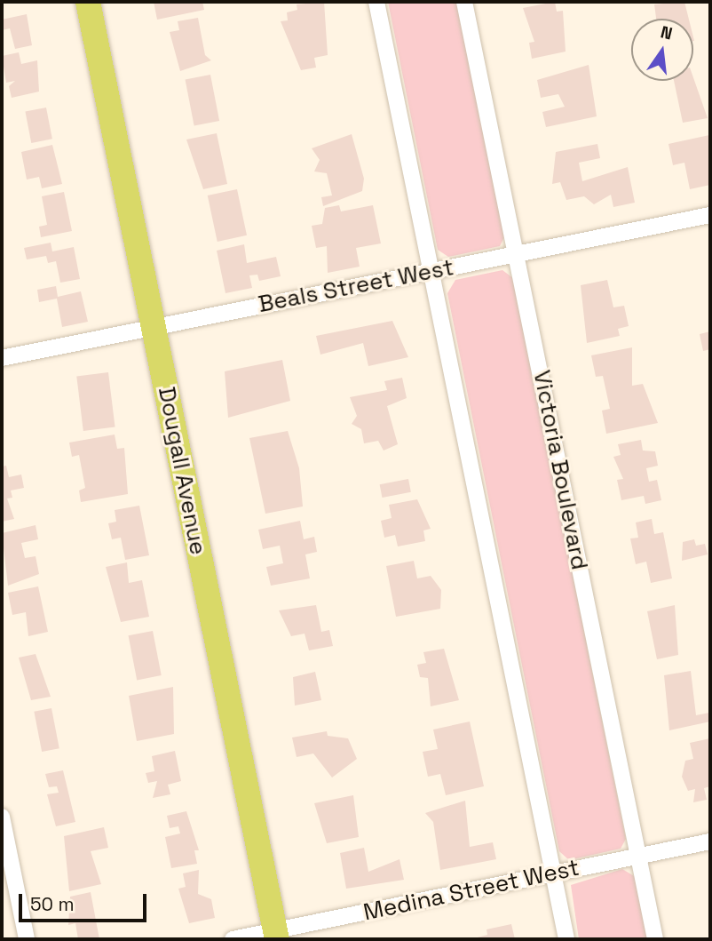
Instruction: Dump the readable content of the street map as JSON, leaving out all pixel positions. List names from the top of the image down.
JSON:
{
  "streets": {
    "main road": ["Dougall Avenue"],
    "street": ["Beals Street West", "Victoria Boulevard", "Medina Street West"]
  },
  "crossings": [
    ["Beals Street West", "Victoria Boulevard"],
    ["Beals Street West", "Dougall Avenue"],
    ["Victoria Boulevard", "Medina Street West"],
    ["Dougall Avenue", "Medina Street West"]
  ],
  "scale_bar": "50 m",
  "north": "top"
}
